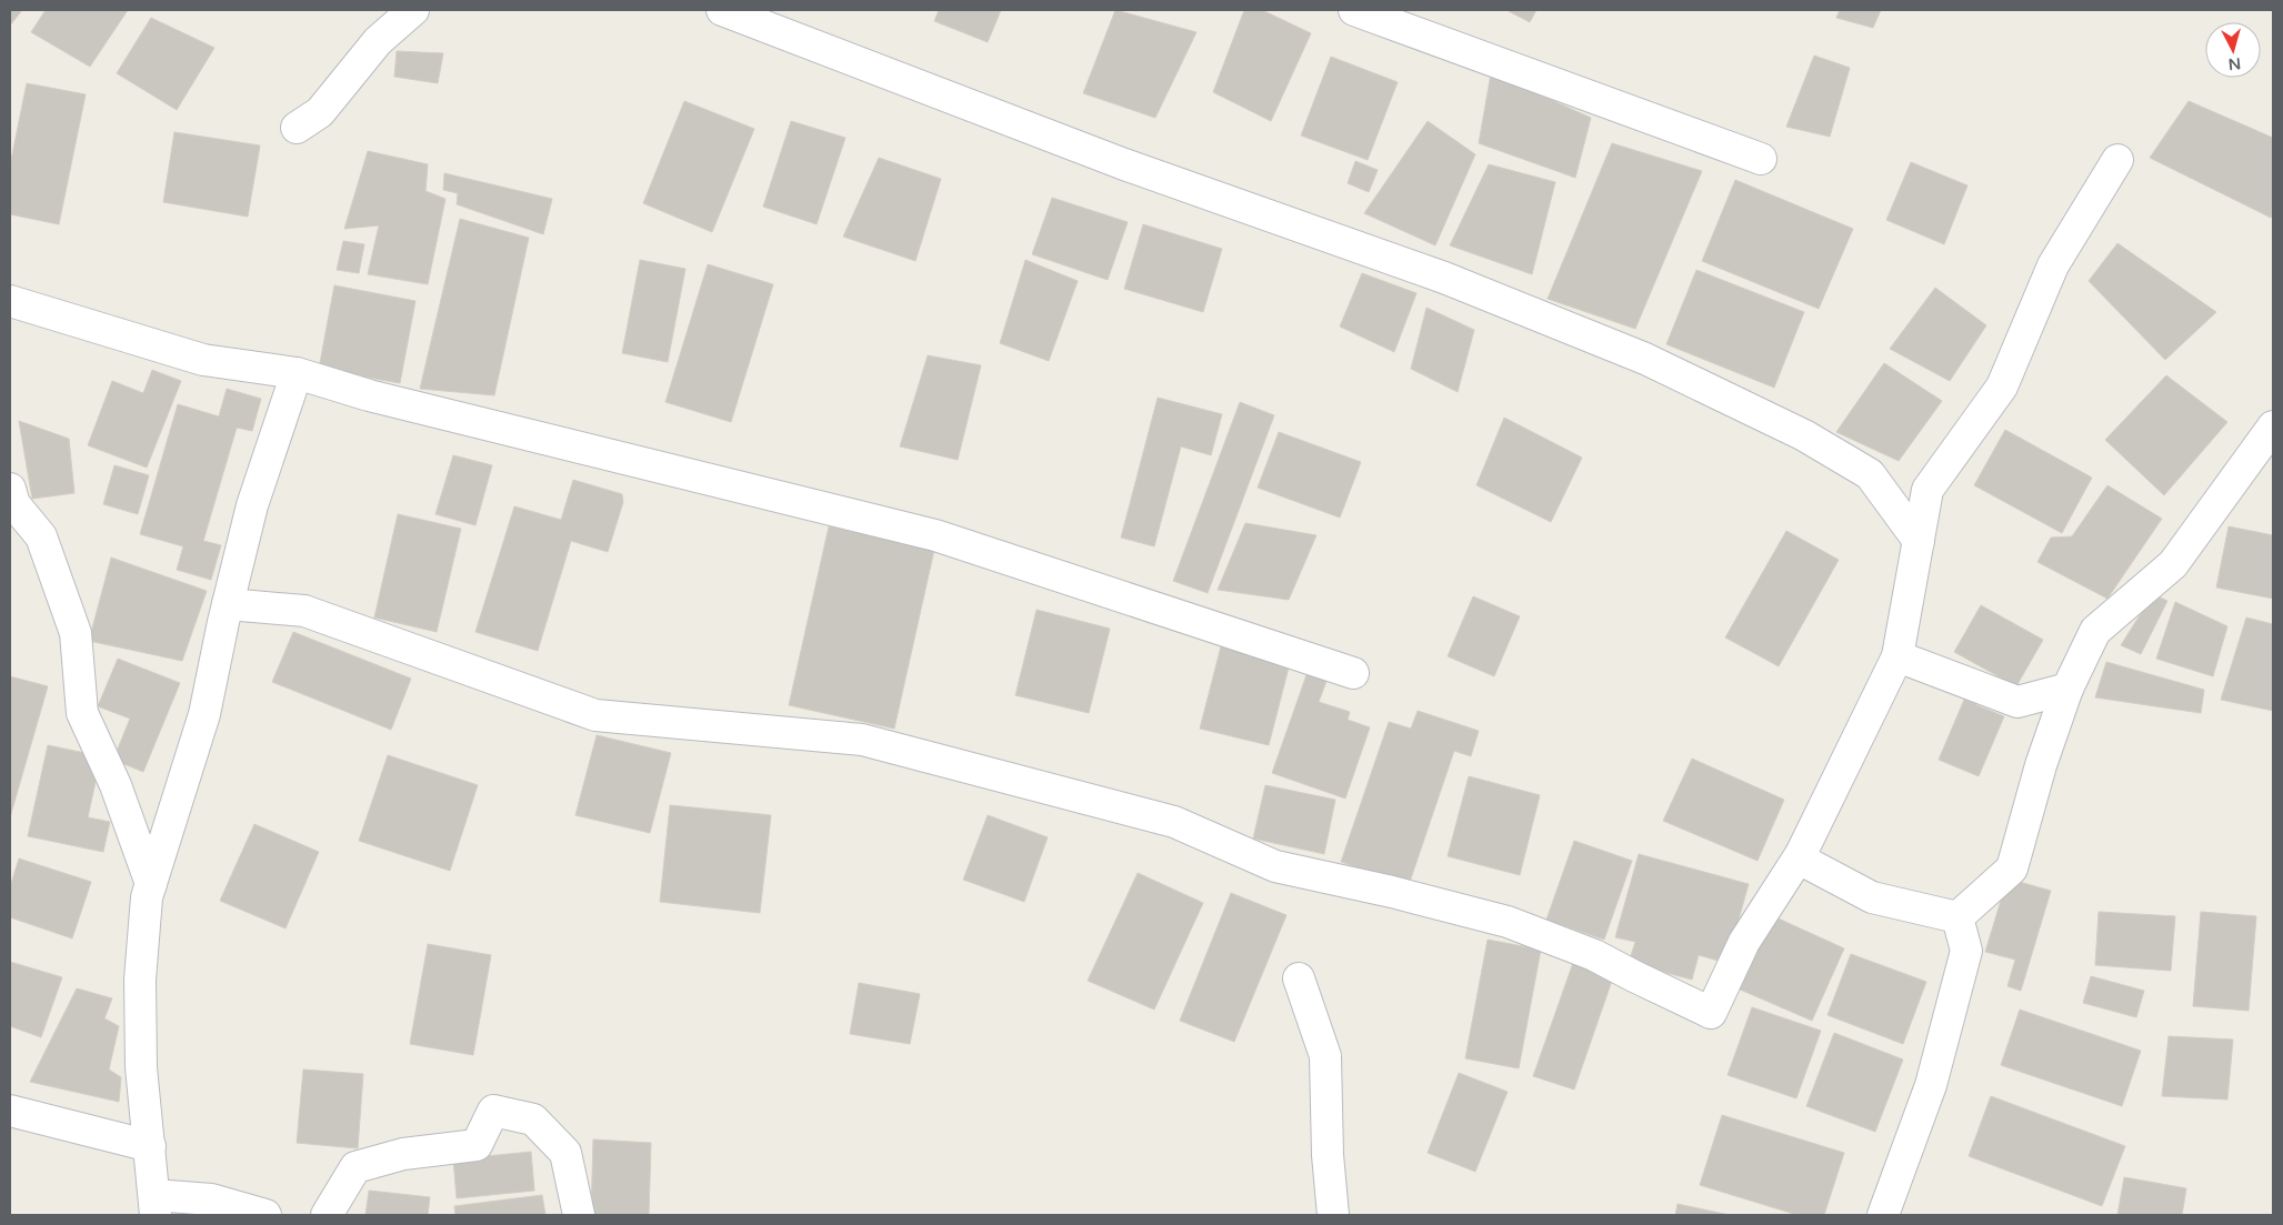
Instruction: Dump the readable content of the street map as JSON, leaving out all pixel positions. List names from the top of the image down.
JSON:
{
  "north": "bottom"
}
